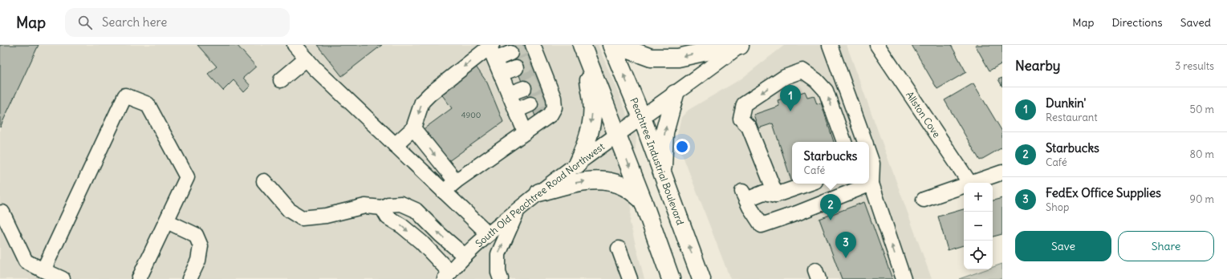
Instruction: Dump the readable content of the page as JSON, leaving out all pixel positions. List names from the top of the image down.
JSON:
{
  "streets": {
    "highway": ["Peachtree Industrial Boulevard"],
    "street": ["Allston Cove", "South Old Peachtree Road Northwest"]
  },
  "crossings": [
    ["Peachtree Industrial Boulevard", "South Old Peachtree Road Northwest"]
  ],
  "house_numbers": ["4900"],
  "page": {
    "header": "Map",
    "search": "Search here",
    "nav": ["Map", "Directions", "Saved"],
    "heading": ["Nearby", "3 results"],
    "pins": ["1", "2", "3"],
    "list": [
      {
        "mark": "1",
        "name": "Dunkin'",
        "note": "Restaurant",
        "value": "50 m"
      },
      {
        "mark": "2",
        "name": "Starbucks",
        "note": "Café",
        "value": "80 m"
      },
      {
        "mark": "3",
        "name": "FedEx Office Supplies",
        "note": "Shop",
        "value": "90 m"
      }
    ],
    "popup": ["Starbucks", "Café"],
    "map_buttons": ["+", "−"],
    "buttons": ["Save", "Share"]
  }
}
